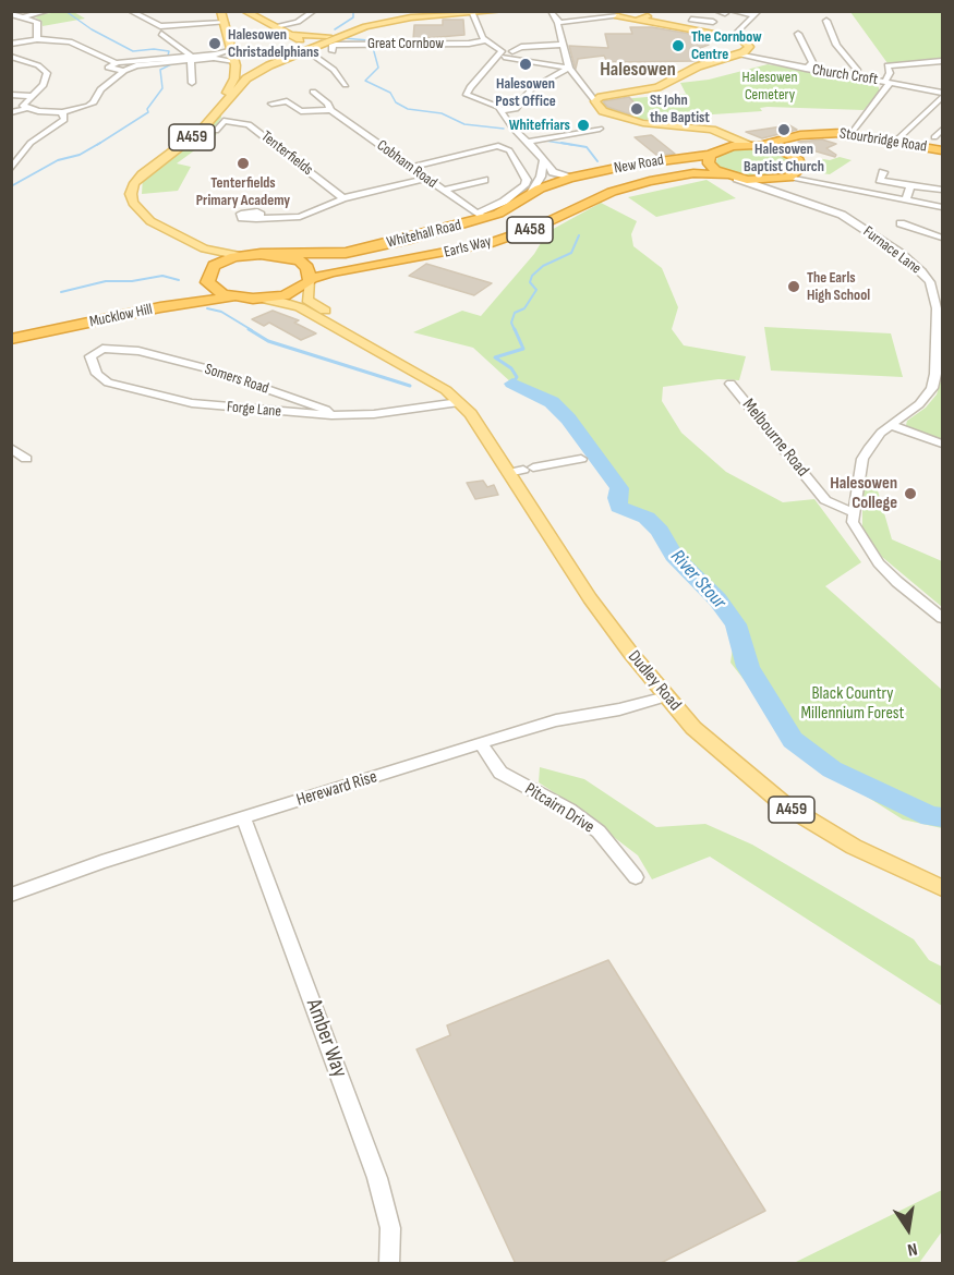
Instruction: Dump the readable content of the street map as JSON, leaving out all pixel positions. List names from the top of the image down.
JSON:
{
  "streets": {
    "highway": [
      "Stourbridge Road",
      "New Road",
      "A458",
      "Whitehall Road",
      "Earls Way",
      "Mucklow Hill"
    ],
    "main road": ["A459", "Dudley Road"],
    "street": [
      "Great Cornbow",
      "Church Croft",
      "Tenterfields",
      "Cobham Road",
      "Furnace Lane",
      "Somers Road",
      "Forge Lane",
      "Melbourne Road",
      "Hereward Rise",
      "Pitcairn Drive",
      "Amber Way"
    ]
  },
  "crossings": [
    ["A459", "A458"],
    ["A459", "Earls Way"],
    ["A459", "Dudley Road"],
    ["Stourbridge Road", "A458"],
    ["Cobham Road", "Whitehall Road"],
    ["New Road", "A458"],
    ["New Road", "Whitehall Road"],
    ["A458", "Whitehall Road"],
    ["A458", "Earls Way"],
    ["A458", "Furnace Lane"],
    ["A458", "Mucklow Hill"],
    ["Earls Way", "Furnace Lane"],
    ["Furnace Lane", "Melbourne Road"],
    ["Somers Road", "Forge Lane"],
    ["Forge Lane", "Dudley Road"],
    ["Dudley Road", "Hereward Rise"],
    ["Hereward Rise", "Pitcairn Drive"],
    ["Hereward Rise", "Amber Way"]
  ],
  "districts": ["Halesowen"],
  "water": ["River Stour"],
  "parks": ["Halesowen Cemetery", "Black Country Millennium Forest"],
  "places": [
    "Halesowen Christadelphians",
    "The Cornbow Centre",
    "Halesowen Post Office",
    "St John the Baptist",
    "Whitefriars",
    "Halesowen Baptist Church",
    "Tenterfields Primary Academy",
    "The Earls High School",
    "Halesowen College"
  ],
  "north": "bottom"
}
